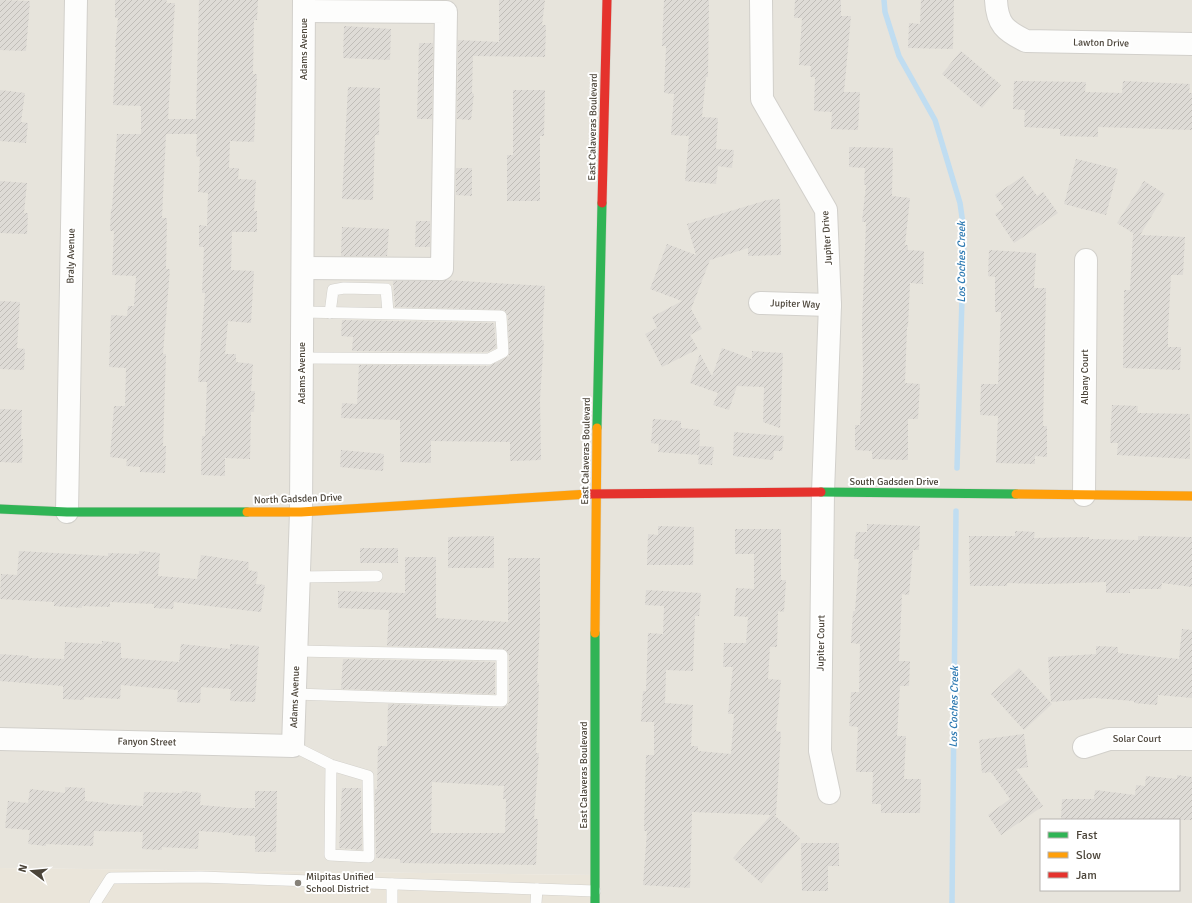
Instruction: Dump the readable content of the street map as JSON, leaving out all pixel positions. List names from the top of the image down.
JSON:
{
  "streets": {
    "street": [
      "Lawton Drive",
      "Adams Avenue",
      "East Calaveras Boulevard",
      "Jupiter Drive",
      "Braly Avenue",
      "Jupiter Way",
      "Albany Court",
      "South Gadsden Drive",
      "North Gadsden Drive",
      "Jupiter Court",
      "Solar Court",
      "Fanyon Street"
    ]
  },
  "crossings": [
    ["Adams Avenue", "North Gadsden Drive"],
    ["Adams Avenue", "Fanyon Street"],
    ["East Calaveras Boulevard", "South Gadsden Drive"],
    ["East Calaveras Boulevard", "North Gadsden Drive"],
    ["Jupiter Drive", "Jupiter Way"],
    ["Jupiter Drive", "South Gadsden Drive"],
    ["Jupiter Drive", "Jupiter Court"],
    ["Braly Avenue", "North Gadsden Drive"],
    ["Albany Court", "South Gadsden Drive"],
    ["South Gadsden Drive", "North Gadsden Drive"],
    ["South Gadsden Drive", "Jupiter Court"]
  ],
  "water": ["Los Coches Creek"],
  "places": ["Milpitas Unified School District"],
  "legend": ["Fast", "Slow", "Jam"],
  "north": "left"
}
